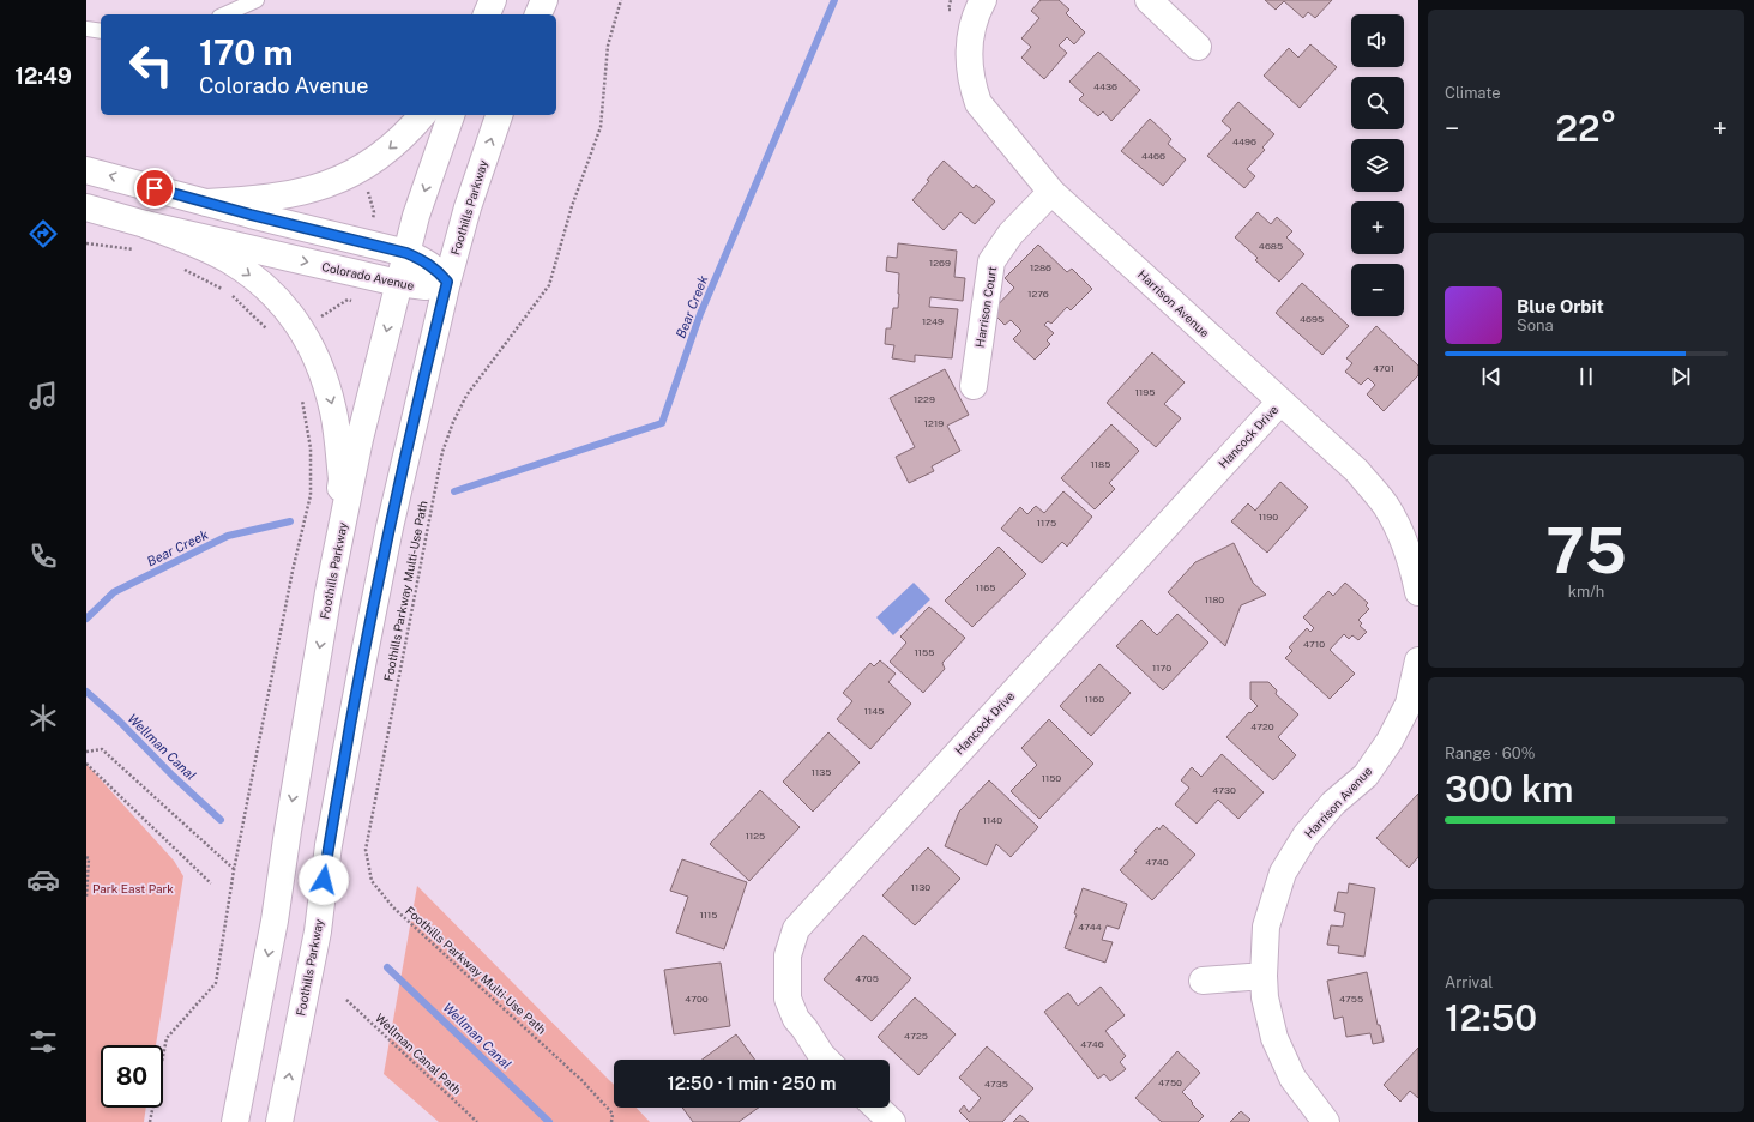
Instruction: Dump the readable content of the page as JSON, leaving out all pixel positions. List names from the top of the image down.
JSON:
{
  "streets": {
    "main road": [
      "Foothills Parkway",
      "Colorado Avenue",
      "Harrison Avenue",
      "Harrison Court",
      "Hancock Drive"
    ],
    "path": ["Foothills Parkway Multi-Use Path", "Wellman Canal Path"]
  },
  "crossings": [
    ["Foothills Parkway", "Colorado Avenue"],
    ["Harrison Avenue", "Harrison Court"],
    ["Harrison Avenue", "Hancock Drive"]
  ],
  "water": ["Bear Creek", "Wellman Canal"],
  "parks": ["Park East Park"],
  "house_numbers": [
    "4436",
    "4496",
    "4466",
    "4685",
    "1269",
    "1286",
    "1276",
    "4695",
    "1249",
    "4701",
    "1195",
    "1229",
    "1219",
    "1185",
    "1190",
    "1175",
    "1165",
    "1180",
    "4710",
    "1155",
    "1170",
    "1160",
    "1145",
    "4720",
    "1135",
    "1150",
    "4730",
    "1140",
    "1125",
    "4740",
    "1130",
    "1115",
    "4744",
    "4705",
    "4700",
    "4755",
    "4725",
    "4746",
    "4750",
    "4735"
  ],
  "page": {
    "tabs": "12:49",
    "tile": [
      "Climate",
      ["75", "km/h"],
      ["Range · 60%", "300 km"],
      ["Arrival", "12:50"]
    ],
    "map_buttons": ["+", "−"],
    "turn": ["170 m", "Colorado Avenue"],
    "heat": ["−", "22°", "+"],
    "song": ["Blue Orbit", "Sona"],
    "limit": "80",
    "trip": "12:50 · 1 min · 250 m"
  }
}
